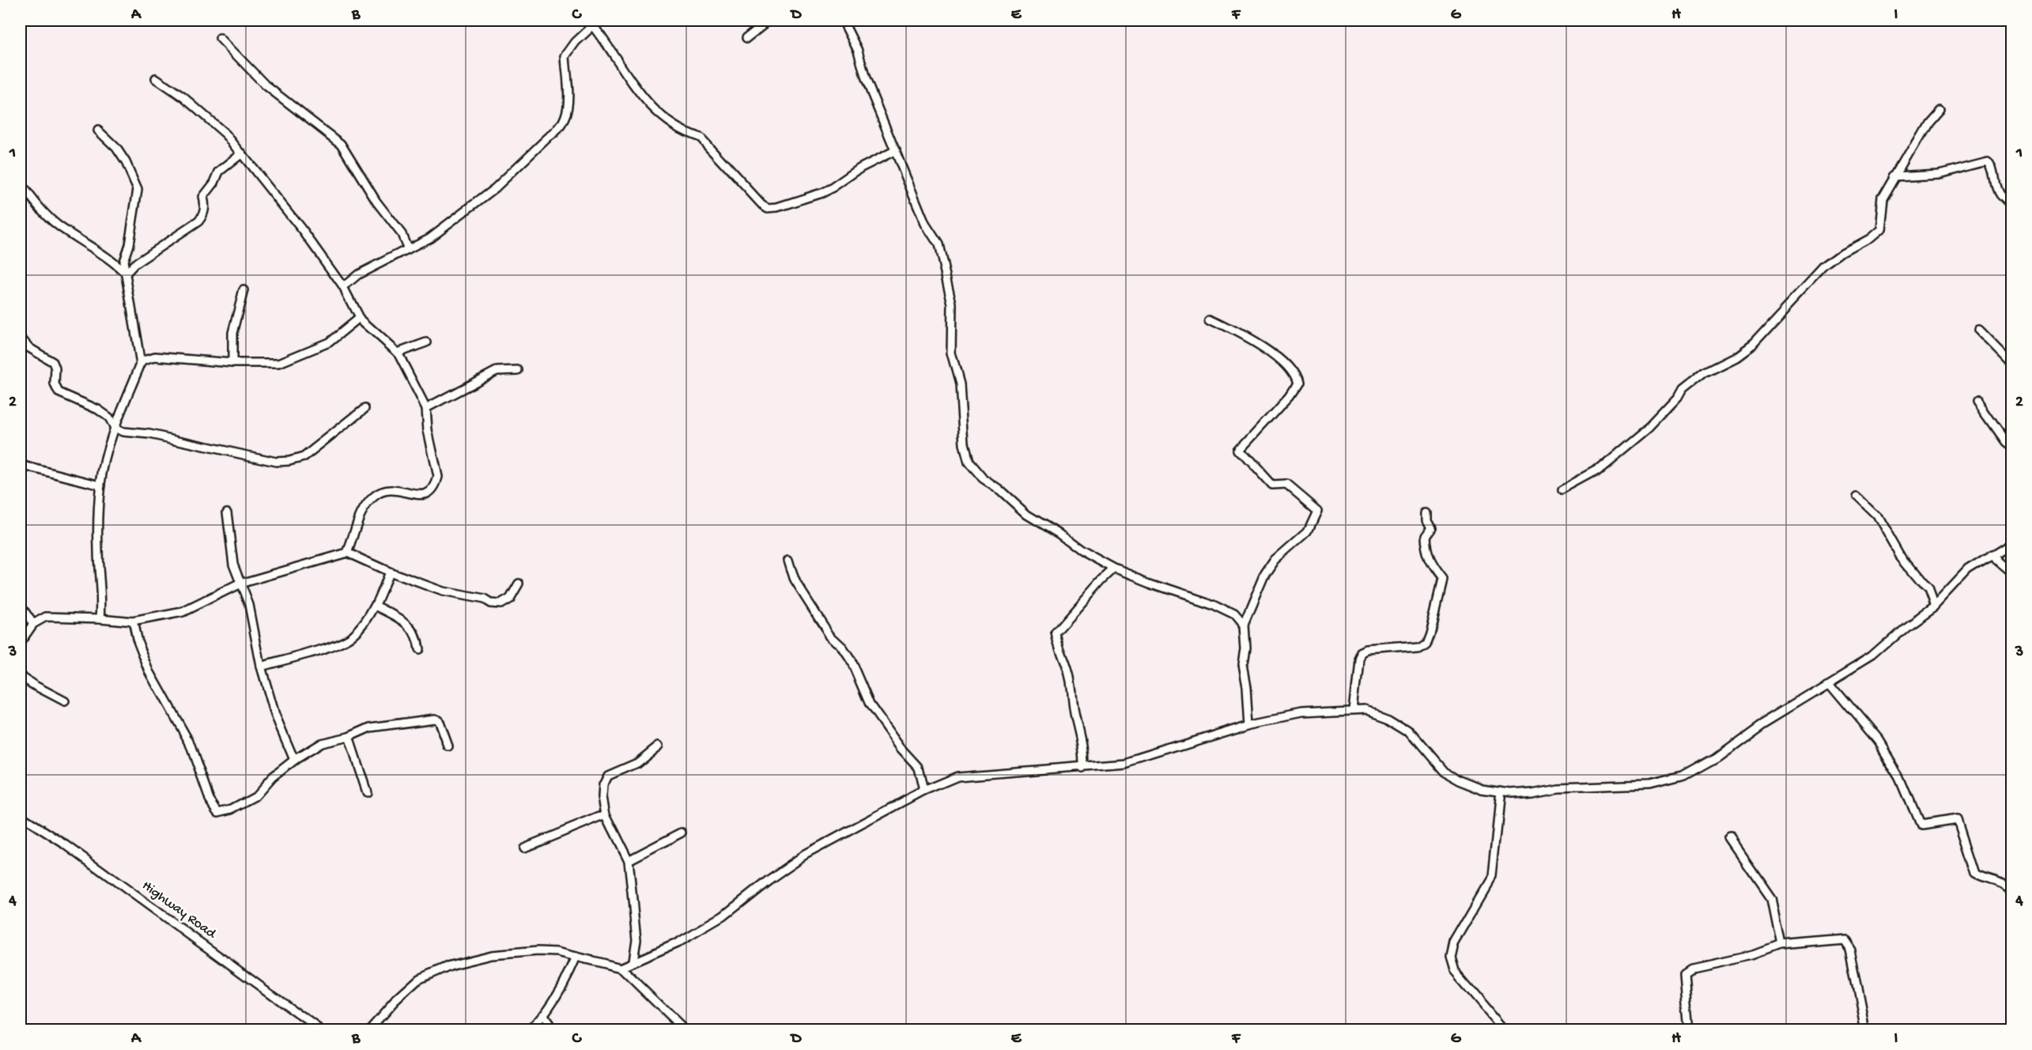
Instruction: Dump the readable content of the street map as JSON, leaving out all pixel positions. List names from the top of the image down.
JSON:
{
  "streets": {
    "street": ["Highway Road"]
  },
  "grid": {
    "columns": [
      "A",
      "B",
      "C",
      "D",
      "E",
      "F",
      "G",
      "H",
      "I"
    ],
    "rows": [
      "1",
      "2",
      "3",
      "4"
    ]
  }
}
